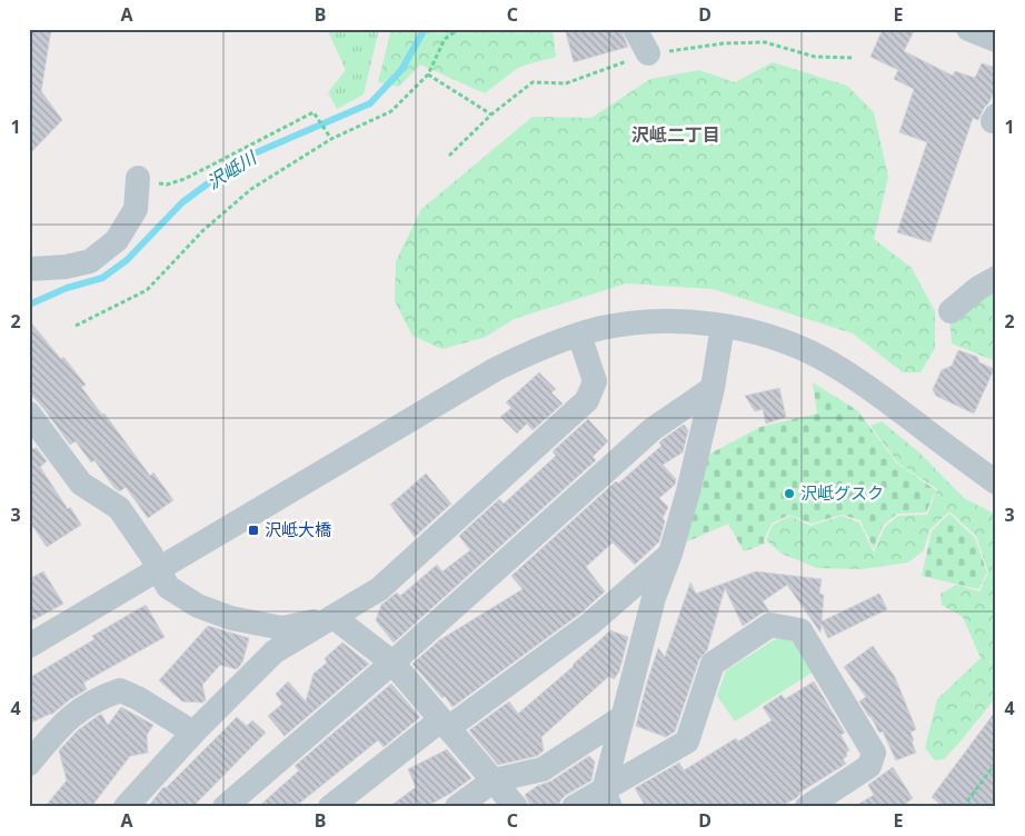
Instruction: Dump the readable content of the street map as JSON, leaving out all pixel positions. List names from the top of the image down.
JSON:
{
  "districts": ["沢岻二丁目"],
  "water": ["沢岻川"],
  "places": {
    "other": ["沢岻グスク"],
    "transit": ["沢岻大橋"]
  },
  "grid": {
    "columns": [
      "A",
      "B",
      "C",
      "D",
      "E"
    ],
    "rows": [
      "1",
      "2",
      "3",
      "4"
    ]
  }
}
